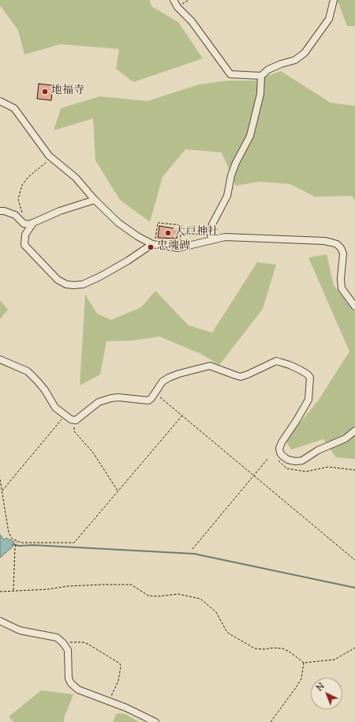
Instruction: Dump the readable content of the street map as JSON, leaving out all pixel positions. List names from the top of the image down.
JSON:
{
  "places": ["地福寺", "大戸神社", "忠魂碑"],
  "north": "top left"
}
